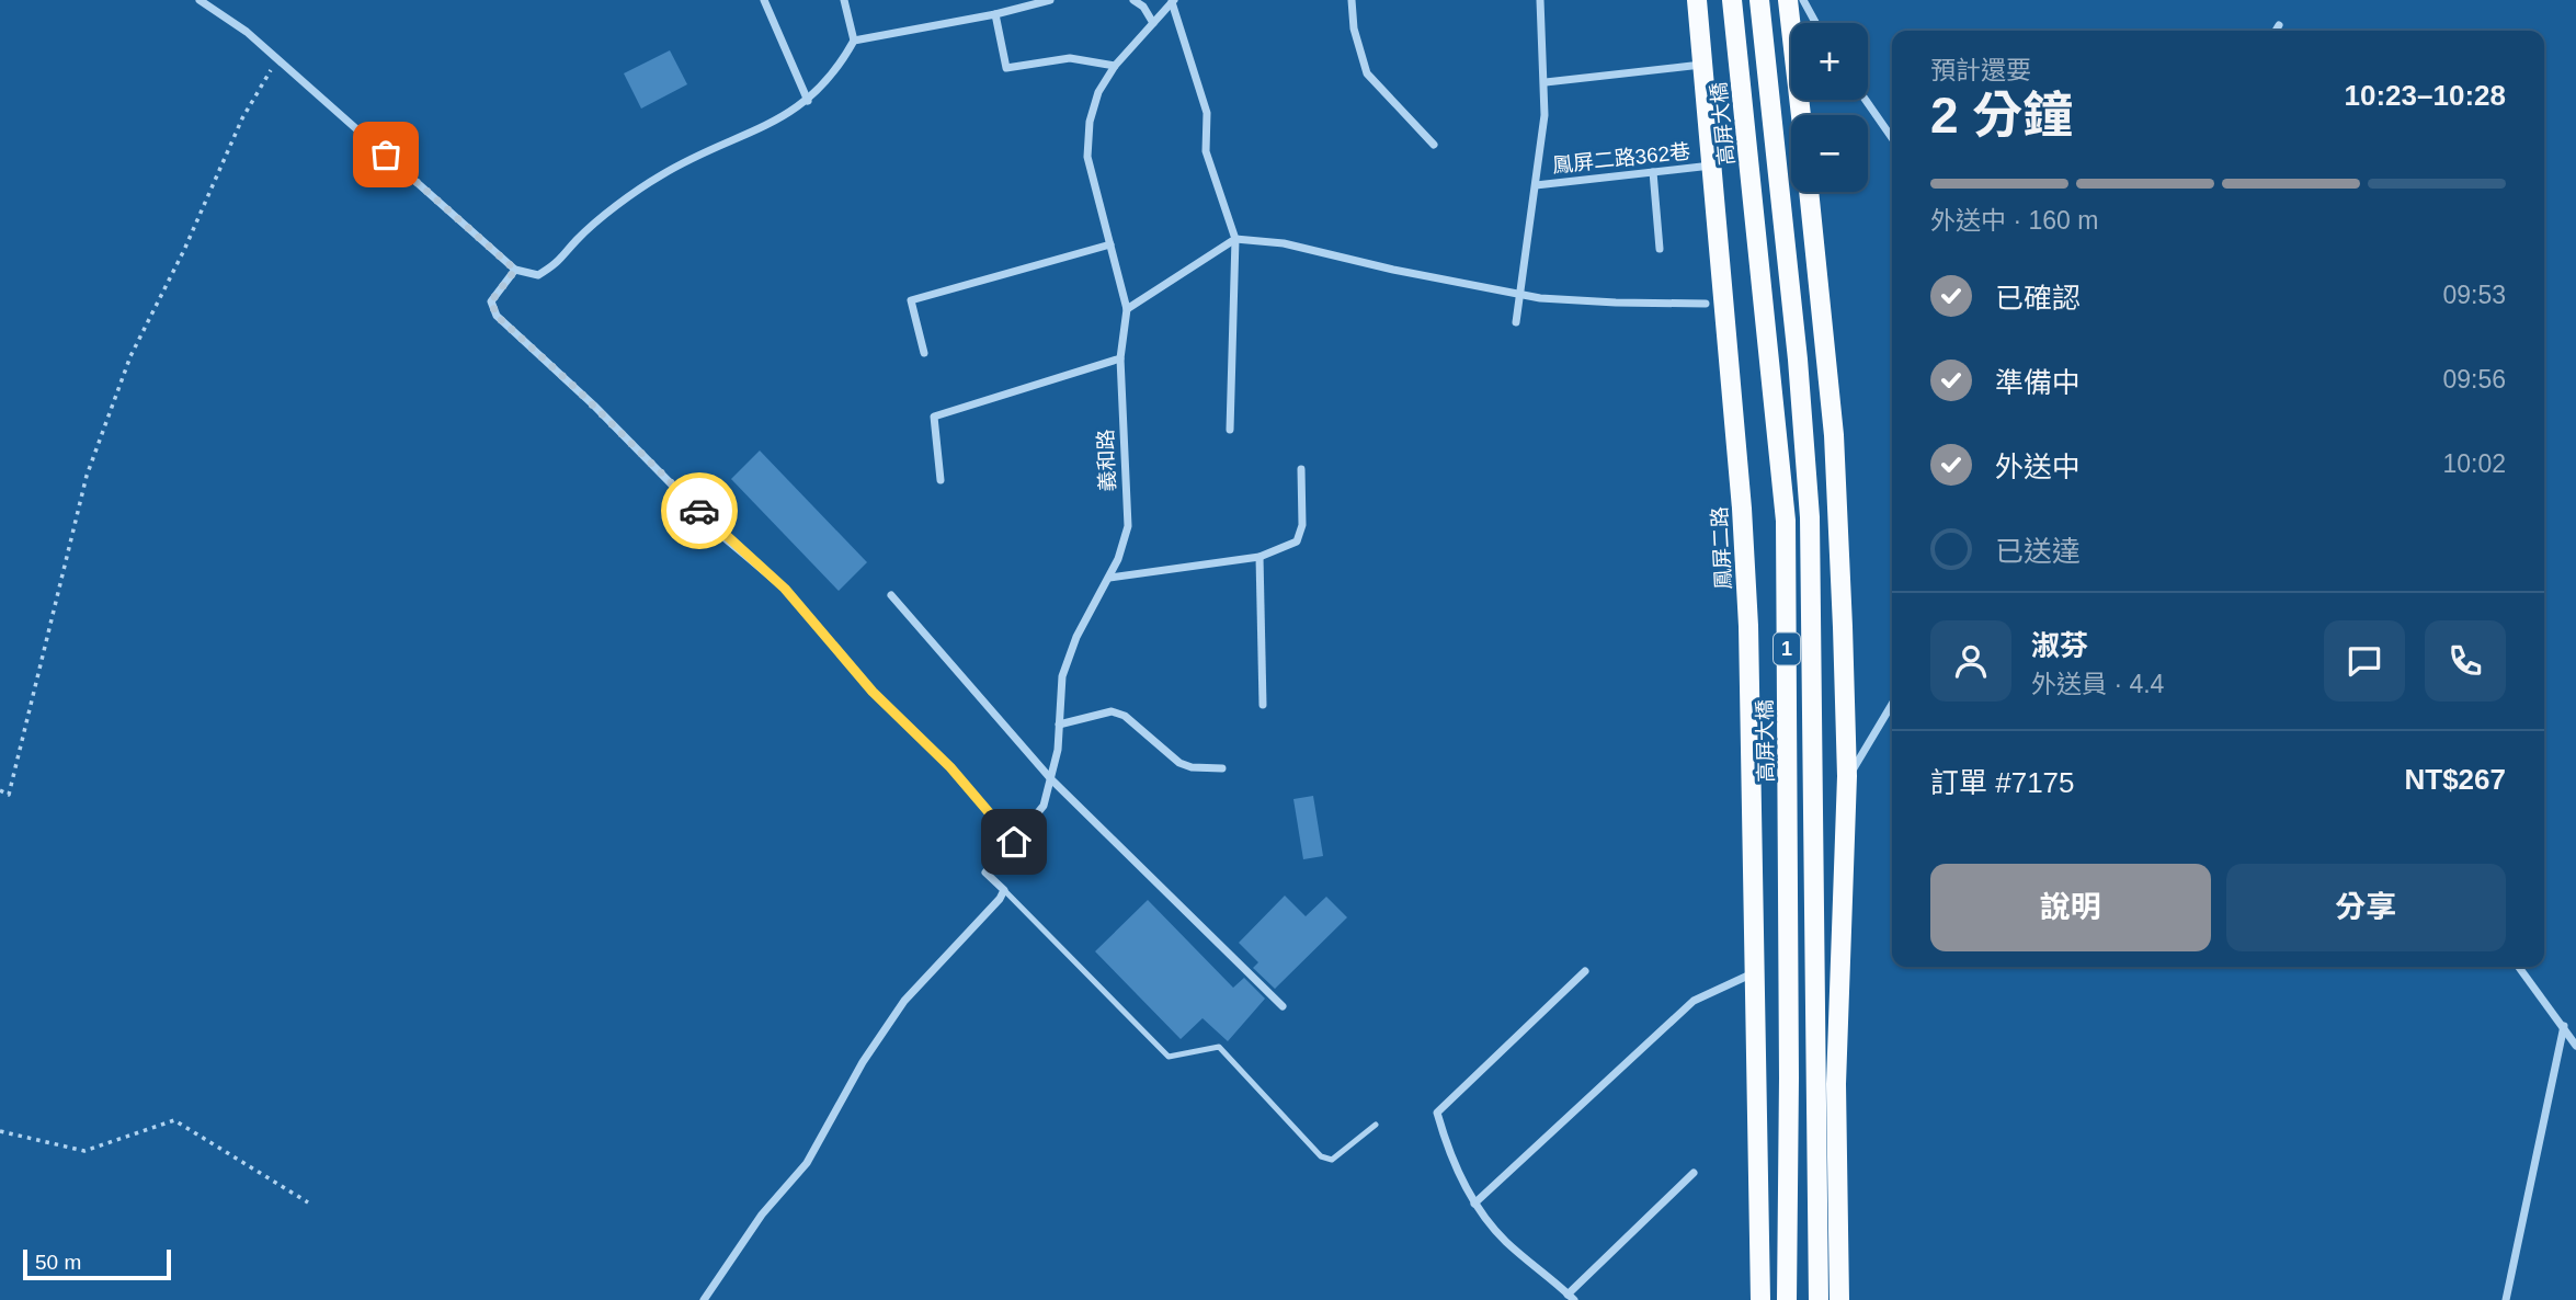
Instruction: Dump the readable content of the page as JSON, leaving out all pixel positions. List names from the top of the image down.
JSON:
{
  "streets": {
    "main road": ["高屏大橋", "鳳屏二路", "1"],
    "street": ["鳳屏二路362巷", "義和路"]
  },
  "crossings": [
    ["鳳屏二路362巷", "鳳屏二路"]
  ],
  "scale_bar": "50 m",
  "page": {
    "map_buttons": ["+", "−"],
    "heading": ["2 分鐘", "預計還要", "10:23–10:28"],
    "panel": [
      "淑芬",
      "外送員 · 4.4",
      "訂單 #7175",
      "NT$267"
    ],
    "bar": "外送中 · 160 m",
    "list": [
      ["已確認", "09:53"],
      ["準備中", "09:56"],
      ["外送中", "10:02"],
      "已送達"
    ],
    "buttons": ["說明", "分享"],
    "scale": "50 m"
  }
}
